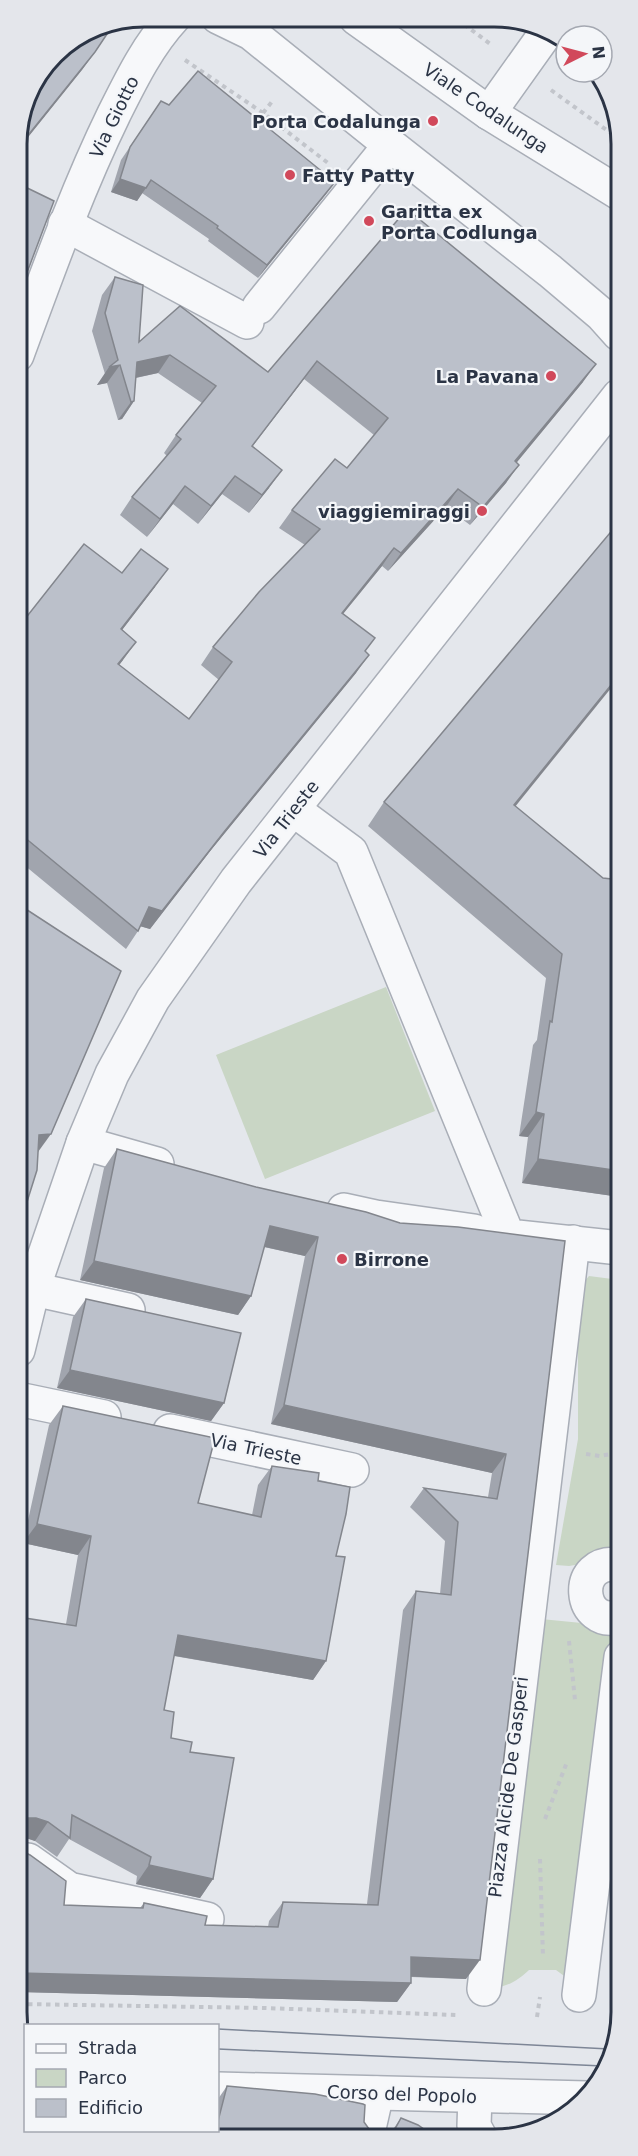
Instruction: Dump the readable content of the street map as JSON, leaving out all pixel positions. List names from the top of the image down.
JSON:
{
  "streets": {
    "street": [
      "Viale Codalunga",
      "Via Giotto",
      "Via Trieste",
      "Piazza Alcide De Gasperi",
      "Corso del Popolo"
    ]
  },
  "places": [
    "Porta Codalunga",
    "Fatty Patty",
    "Garitta ex Porta Codlunga",
    "La Pavana",
    "viaggiemiraggi",
    "Birrone"
  ],
  "legend": ["Strada", "Parco", "Edificio"],
  "north": "right"
}
